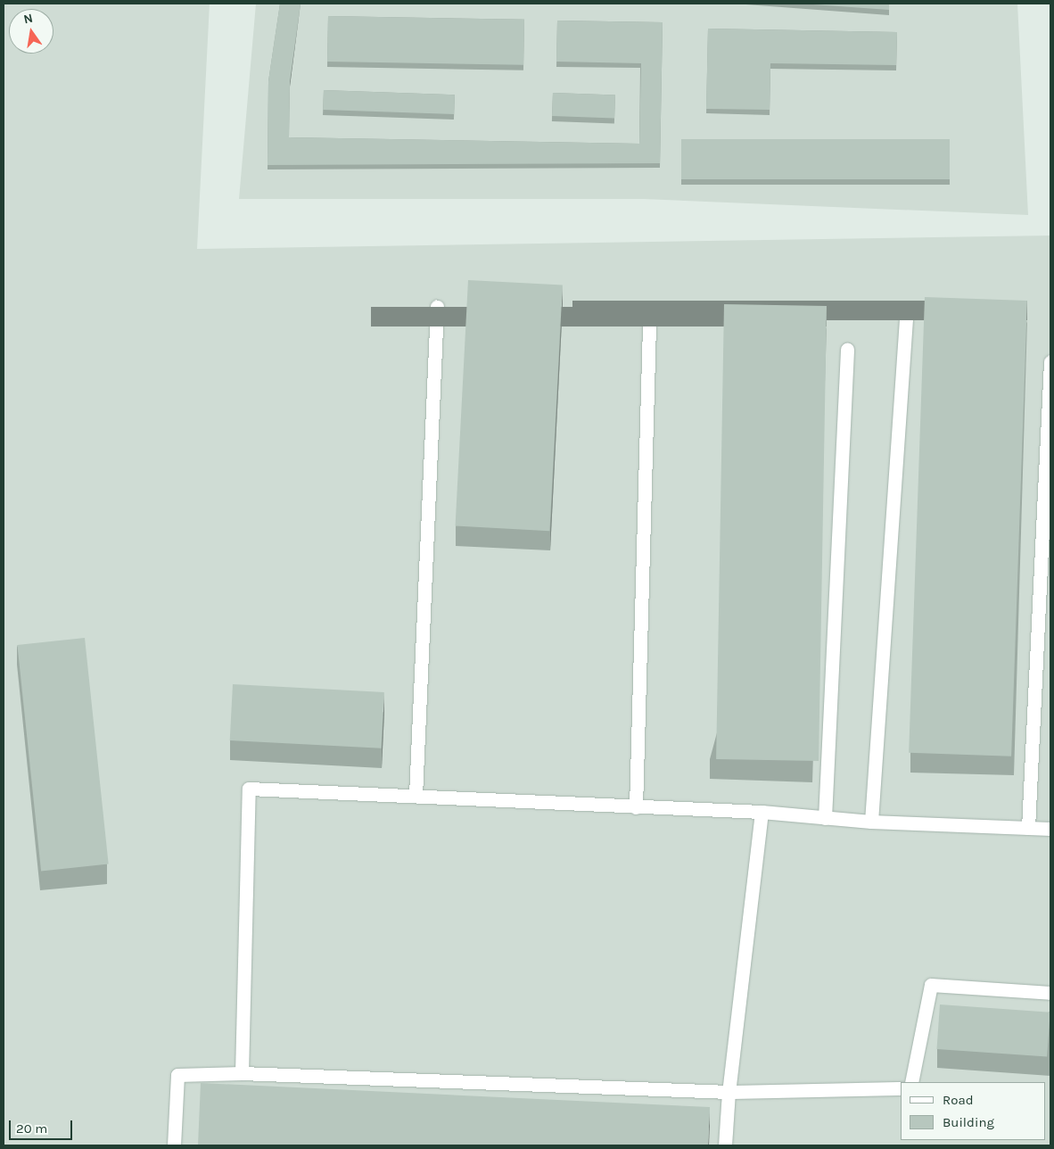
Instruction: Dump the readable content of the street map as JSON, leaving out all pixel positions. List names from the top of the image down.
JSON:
{
  "legend": ["Road", "Building"],
  "scale_bar": "20 m",
  "north": "top"
}
